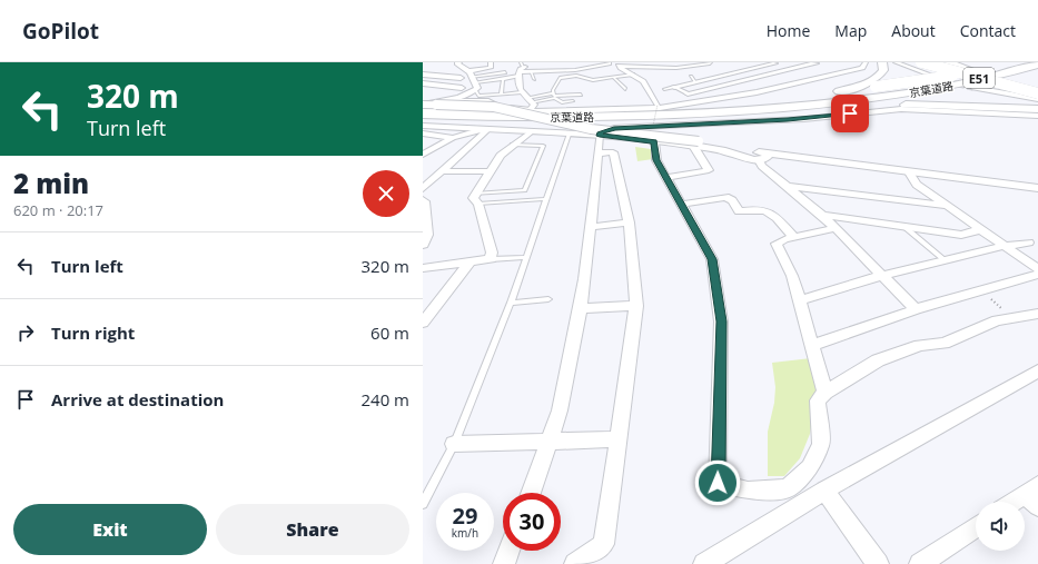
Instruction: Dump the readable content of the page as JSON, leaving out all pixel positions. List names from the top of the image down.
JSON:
{
  "streets": {
    "highway": ["E51", "京葉道路"]
  },
  "page": {
    "header": "GoPilot",
    "nav": [
      "Home",
      "Map",
      "About",
      "Contact"
    ],
    "turn": ["320 m", "Turn left"],
    "heading": ["2 min", "620 m · 20:17"],
    "list": [
      {
        "name": "Turn left",
        "value": "320 m"
      },
      {
        "name": "Turn right",
        "value": "60 m"
      },
      {
        "name": "Arrive at destination",
        "value": "240 m"
      }
    ],
    "speed": "29 km/h",
    "limit": "30",
    "buttons": ["Exit", "Share"]
  }
}
